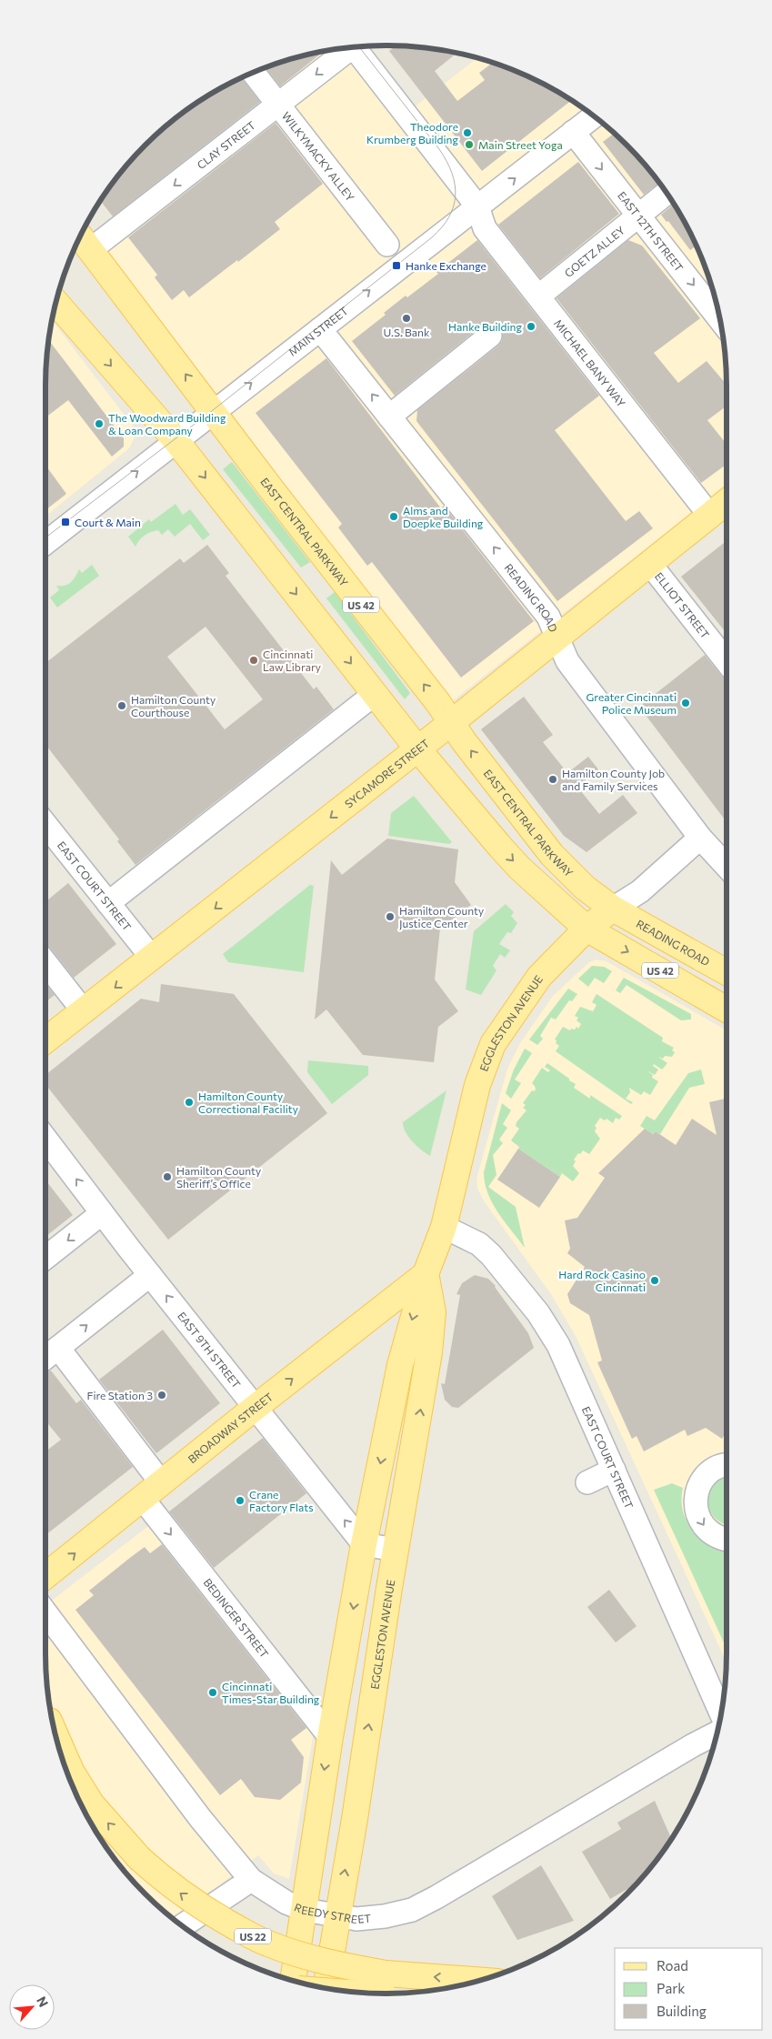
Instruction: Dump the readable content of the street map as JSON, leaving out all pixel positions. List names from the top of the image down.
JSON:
{
  "streets": {
    "main road": [
      "EAST CENTRAL PARKWAY",
      "READING ROAD",
      "US 42",
      "SYCAMORE STREET",
      "EGGLESTON AVENUE",
      "BROADWAY STREET",
      "US 22"
    ],
    "street": [
      "CLAY STREET",
      "WILKYMACKY ALLEY",
      "EAST 12TH STREET",
      "GOETZ ALLEY",
      "MAIN STREET",
      "MICHAEL BANY WAY",
      "ELLIOT STREET",
      "EAST COURT STREET",
      "EAST 9TH STREET",
      "BEDINGER STREET",
      "REEDY STREET"
    ]
  },
  "crossings": [
    ["CLAY STREET", "WILKYMACKY ALLEY"],
    ["CLAY STREET", "EAST CENTRAL PARKWAY"],
    ["EAST 12TH STREET", "GOETZ ALLEY"],
    ["EAST 12TH STREET", "MAIN STREET"],
    ["GOETZ ALLEY", "MICHAEL BANY WAY"],
    ["MAIN STREET", "MICHAEL BANY WAY"],
    ["MAIN STREET", "EAST CENTRAL PARKWAY"],
    ["MAIN STREET", "READING ROAD"],
    ["MAIN STREET", "US 42"],
    ["MICHAEL BANY WAY", "SYCAMORE STREET"],
    ["EAST CENTRAL PARKWAY", "READING ROAD"],
    ["EAST CENTRAL PARKWAY", "SYCAMORE STREET"],
    ["EAST CENTRAL PARKWAY", "EGGLESTON AVENUE"],
    ["READING ROAD", "SYCAMORE STREET"],
    ["READING ROAD", "EGGLESTON AVENUE"],
    ["US 42", "SYCAMORE STREET"],
    ["US 42", "EGGLESTON AVENUE"],
    ["ELLIOT STREET", "SYCAMORE STREET"],
    ["SYCAMORE STREET", "EAST COURT STREET"],
    ["EAST COURT STREET", "EGGLESTON AVENUE"],
    ["EGGLESTON AVENUE", "EAST 9TH STREET"],
    ["EGGLESTON AVENUE", "BROADWAY STREET"],
    ["EGGLESTON AVENUE", "BEDINGER STREET"],
    ["EGGLESTON AVENUE", "REEDY STREET"],
    ["EAST 9TH STREET", "BROADWAY STREET"],
    ["BROADWAY STREET", "BEDINGER STREET"]
  ],
  "one_way": [
    "CLAY STREET",
    "EAST 12TH STREET",
    "MAIN STREET",
    "READING ROAD",
    "SYCAMORE STREET",
    "BROADWAY STREET",
    "BEDINGER STREET"
  ],
  "places": {
    "other": [
      "Theodore Krumberg Building",
      "Main Street Yoga",
      "U.S. Bank",
      "Hanke Building",
      "The Woodward Building & Loan Company",
      "Alms and Doepke Building",
      "Cincinnati Law Library",
      "Greater Cincinnati Police Museum",
      "Hamilton County Courthouse",
      "Hamilton County Job and Family Services",
      "Hamilton County Justice Center",
      "Hamilton County Correctional Facility",
      "Hamilton County Sheriff’s Office",
      "Hard Rock Casino Cincinnati",
      "Fire Station 3",
      "Crane Factory Flats",
      "Cincinnati Times-Star Building"
    ],
    "transit": ["Hanke Exchange", "Court & Main"]
  },
  "legend": ["Road", "Park", "Building"],
  "north": "top right"
}
